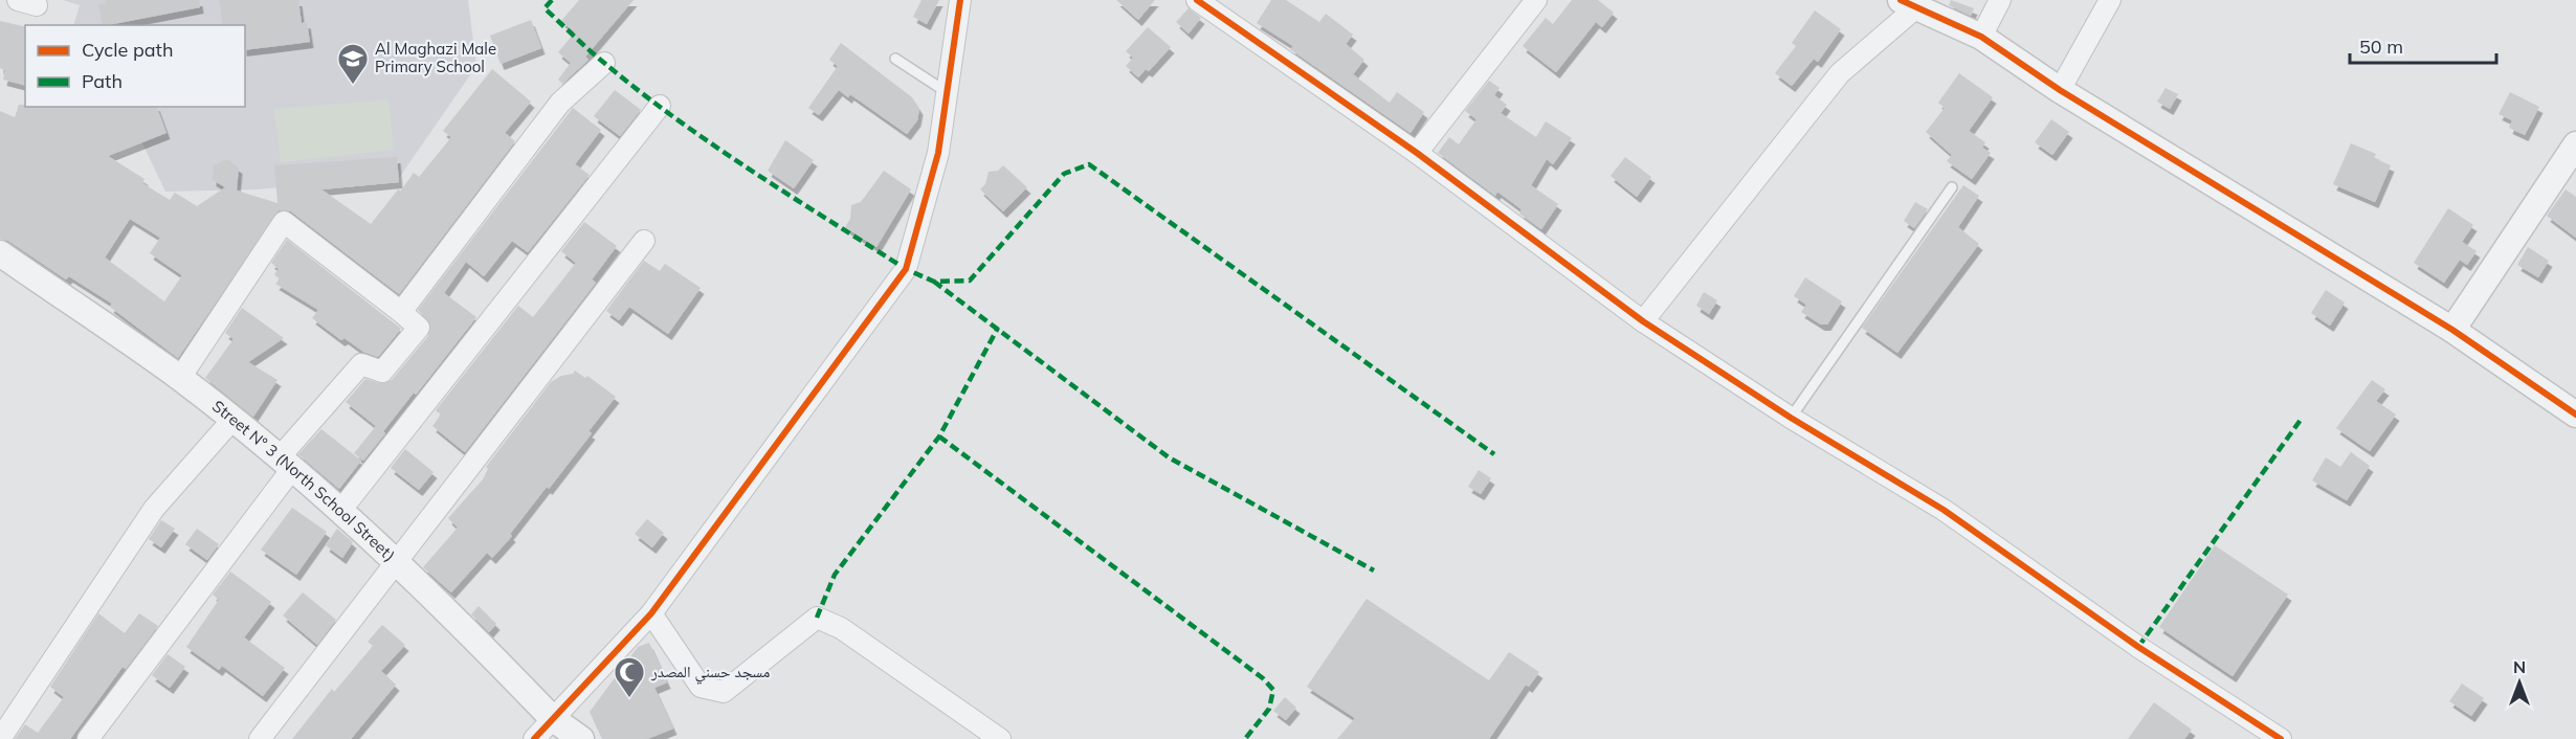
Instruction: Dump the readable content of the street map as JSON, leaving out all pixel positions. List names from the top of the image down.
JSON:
{
  "streets": {
    "street": ["Street N° 3 (North School Street)"]
  },
  "places": {
    "school or university": ["Al Maghazi Male Primary School"],
    "mosque": ["مسجد حسني المصدر"]
  },
  "legend": ["Cycle path", "Path"],
  "scale_bar": "50 m",
  "north": "top"
}
